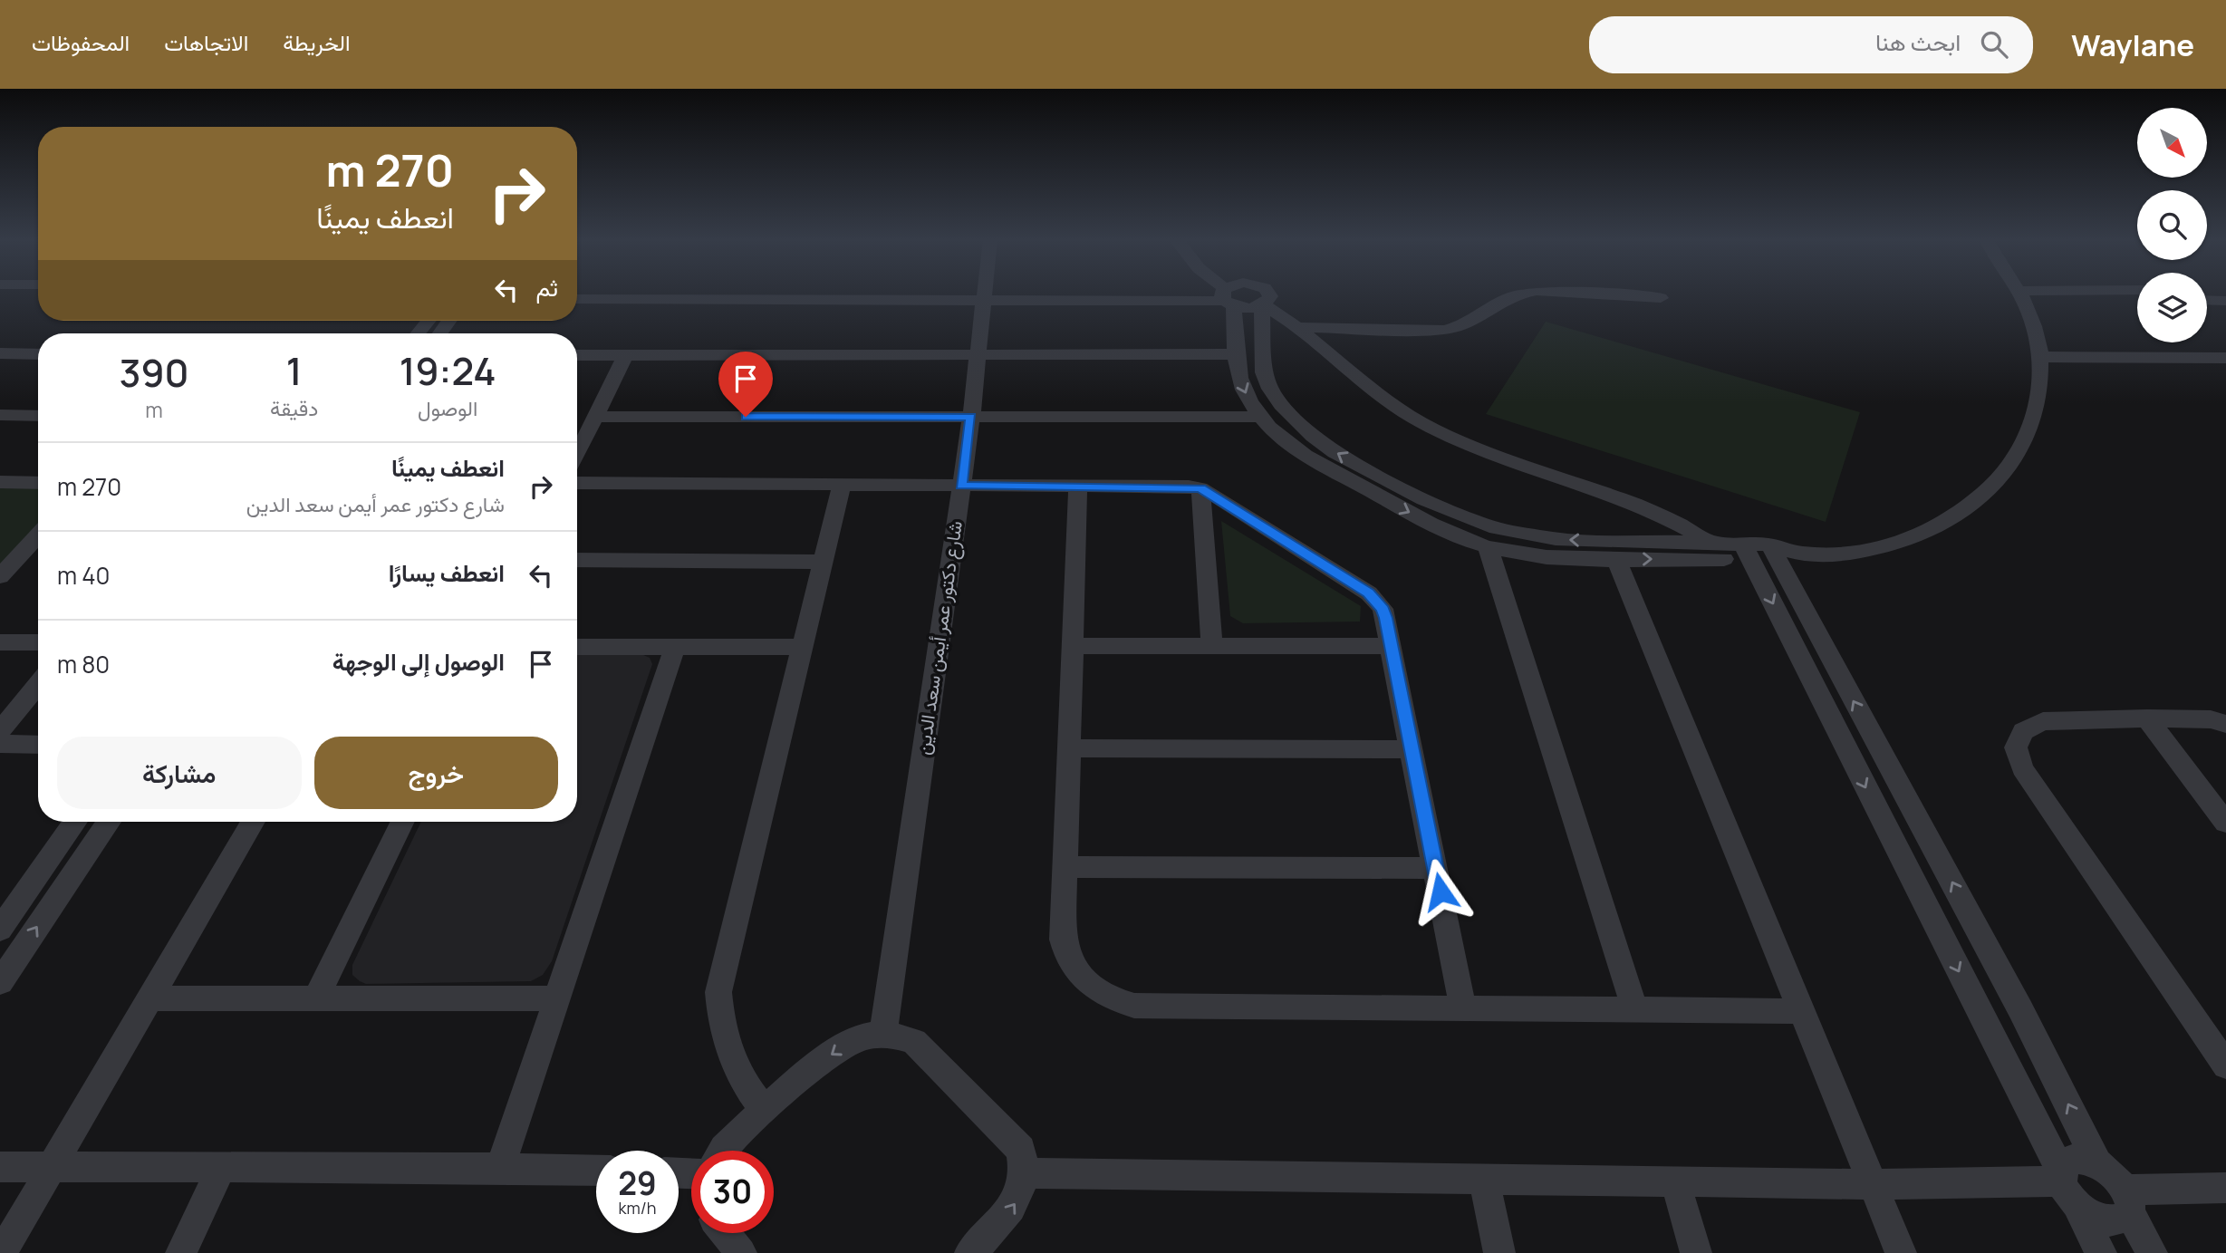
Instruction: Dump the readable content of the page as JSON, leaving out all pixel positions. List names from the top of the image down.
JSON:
{
  "streets": {
    "street": ["شارع دكتور عمر أيمن سعد الدين"]
  },
  "north": "bottom right",
  "page": {
    "header": "Waylane",
    "search": "ابحث هنا",
    "nav": ["الخريطة", "الاتجاهات", "المحفوظات"],
    "turn": ["270 m", "انعطف يمينًا"],
    "then": "ثم",
    "eta": [
      "19:24",
      "الوصول",
      "1",
      "دقيقة",
      "390",
      "m"
    ],
    "list": [
      {
        "name": "انعطف يمينًا",
        "note": "شارع دكتور عمر أيمن سعد الدين",
        "value": "270 m"
      },
      {
        "name": "انعطف يسارًا",
        "value": "40 m"
      },
      {
        "name": "الوصول إلى الوجهة",
        "value": "80 m"
      }
    ],
    "buttons": ["خروج", "مشاركة"],
    "speed": "29 km/h",
    "limit": "30"
  }
}
